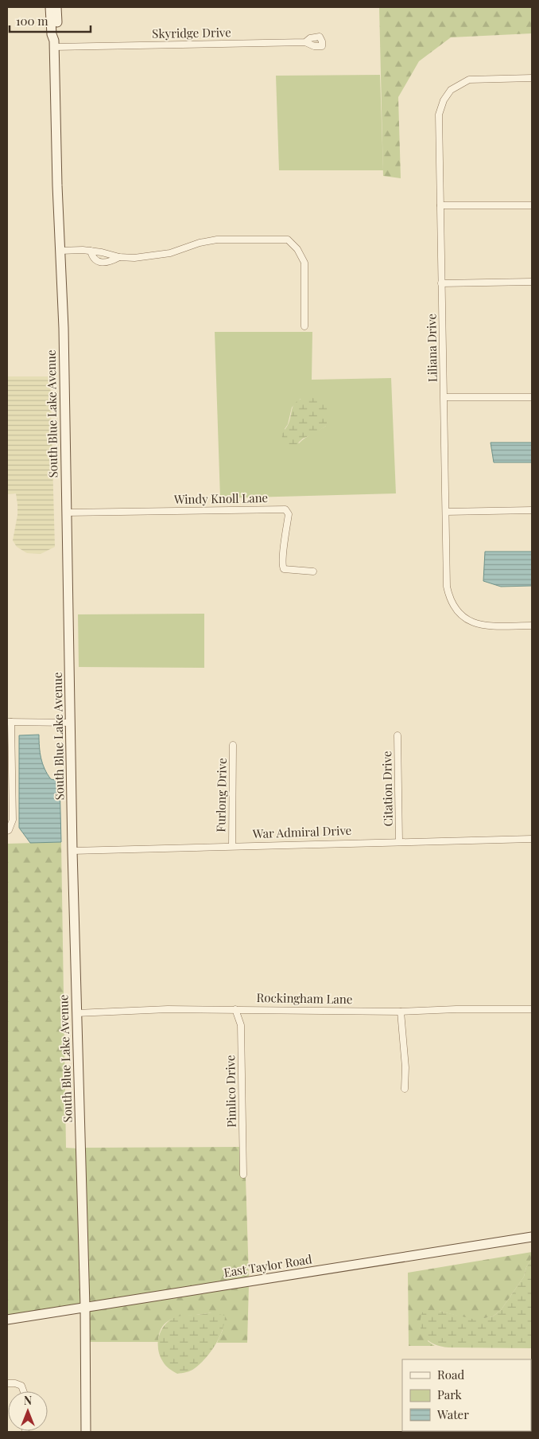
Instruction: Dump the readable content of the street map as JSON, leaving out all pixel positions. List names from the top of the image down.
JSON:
{
  "streets": {
    "main road": ["South Blue Lake Avenue", "East Taylor Road"],
    "street": [
      "Skyridge Drive",
      "Liliana Drive",
      "Windy Knoll Lane",
      "Citation Drive",
      "Furlong Drive",
      "War Admiral Drive",
      "Rockingham Lane",
      "Pimlico Drive"
    ]
  },
  "crossings": [
    ["Skyridge Drive", "South Blue Lake Avenue"],
    ["South Blue Lake Avenue", "Windy Knoll Lane"],
    ["South Blue Lake Avenue", "War Admiral Drive"],
    ["South Blue Lake Avenue", "Rockingham Lane"],
    ["South Blue Lake Avenue", "East Taylor Road"],
    ["Citation Drive", "War Admiral Drive"],
    ["Furlong Drive", "War Admiral Drive"],
    ["Rockingham Lane", "Pimlico Drive"]
  ],
  "legend": ["Road", "Park", "Water"],
  "scale_bar": "100 m",
  "north": "top"
}
